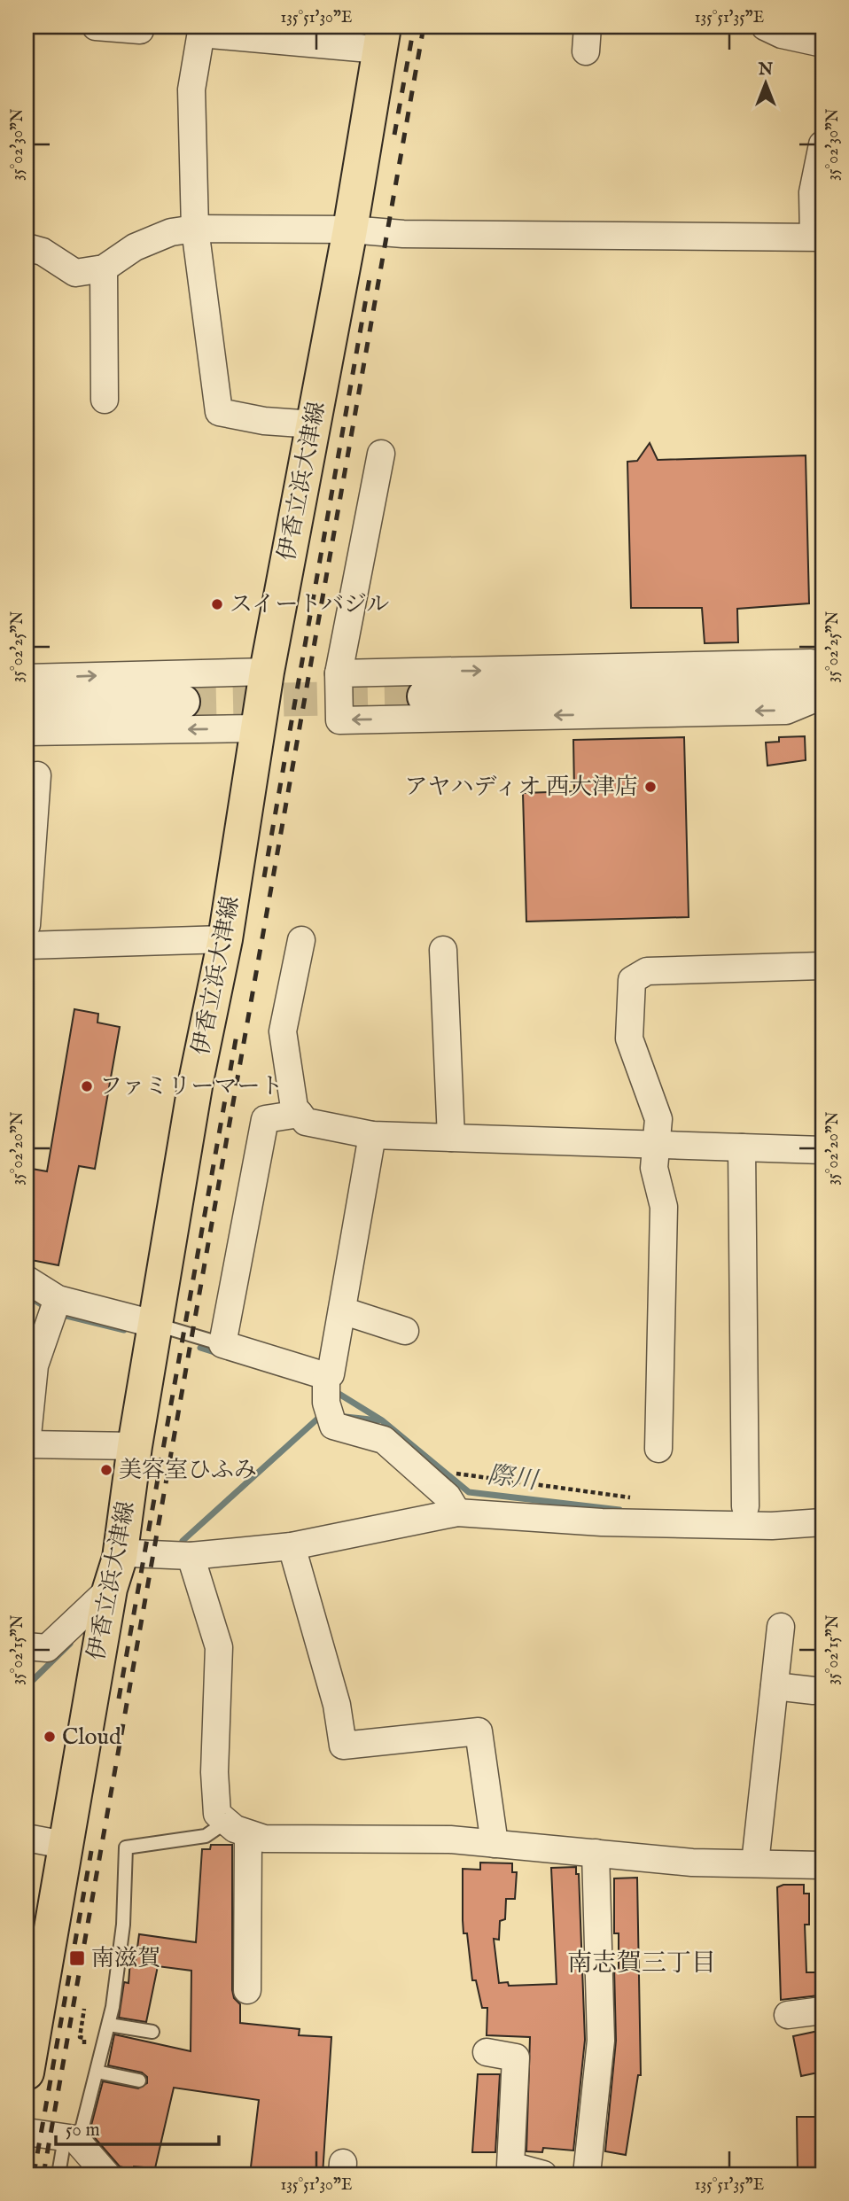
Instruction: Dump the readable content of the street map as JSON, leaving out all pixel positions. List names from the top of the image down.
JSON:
{
  "streets": {
    "main road": ["伊香立浜大津線"]
  },
  "districts": ["南志賀三丁目"],
  "water": ["際川"],
  "places": {
    "other": [
      "スイートバジル",
      "アヤハディオ 西大津店",
      "ファミリーマート",
      "美容室ひふみ",
      "Cloud"
    ],
    "transit": ["南滋賀"]
  },
  "scale_bar": "50 m",
  "north": "top",
  "coordinates": [
    "135°51'30\"E",
    "135°51'35\"E",
    "35°02'30\"N",
    "35°02'25\"N",
    "35°02'20\"N",
    "35°02'15\"N"
  ]
}
